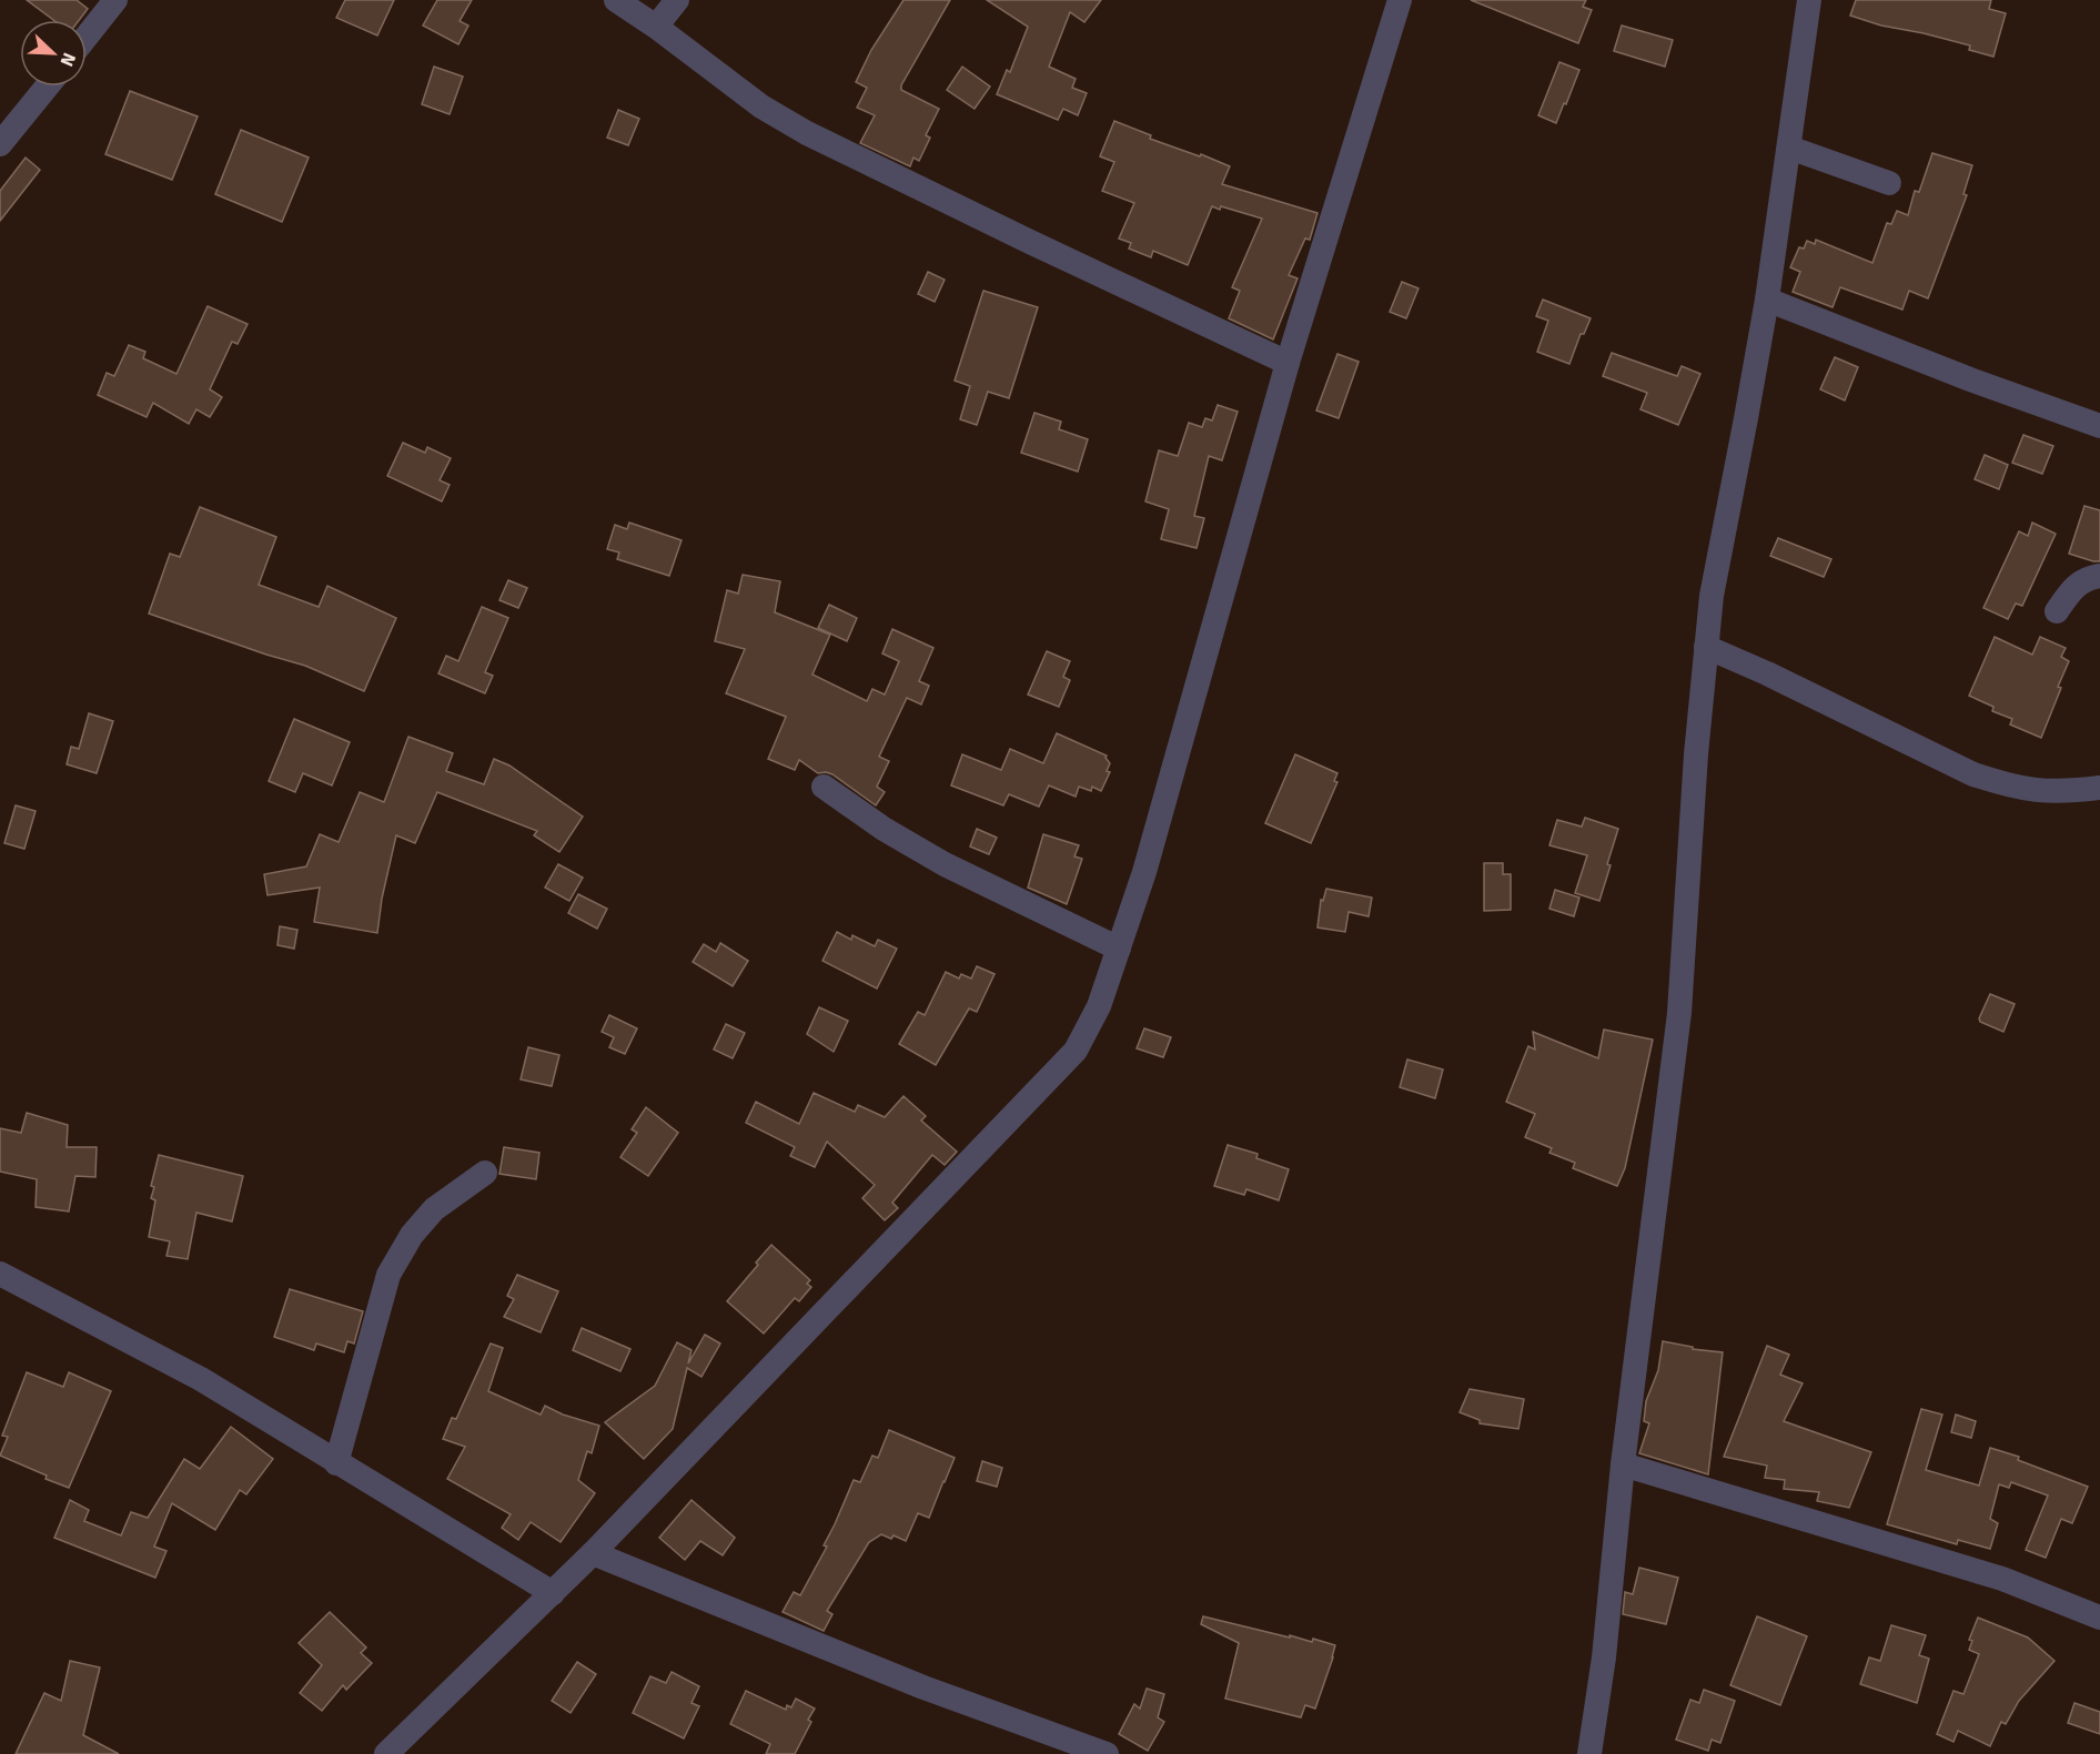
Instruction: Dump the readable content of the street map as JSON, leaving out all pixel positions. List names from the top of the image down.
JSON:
{
  "north": "bottom right"
}
